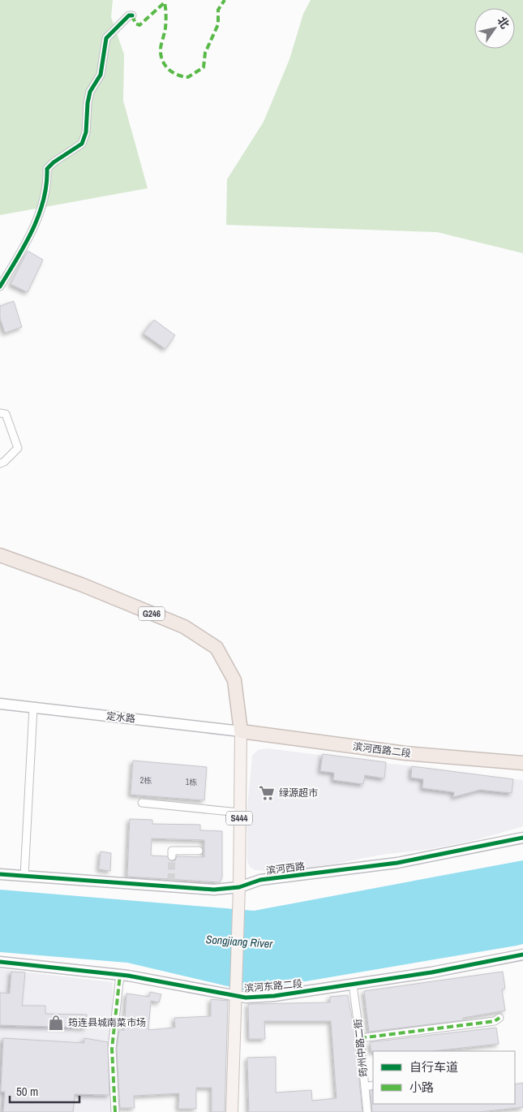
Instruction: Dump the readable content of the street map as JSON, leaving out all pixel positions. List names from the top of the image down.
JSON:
{
  "streets": {
    "highway": ["G246", "滨河西路二段"],
    "main road": ["S444"],
    "street": [
      "定水路",
      "滨河西路",
      "滨河东路二段",
      "筠州中路二街"
    ]
  },
  "crossings": [
    ["G246", "定水路"],
    ["G246", "滨河西路二段"],
    ["G246", "S444"],
    ["定水路", "滨河西路二段"],
    ["定水路", "S444"],
    ["滨河西路二段", "S444"],
    ["S444", "滨河西路"],
    ["S444", "滨河东路二段"],
    ["滨河东路二段", "筠州中路二街"]
  ],
  "water": ["Songjiang River"],
  "places": {
    "supermarket": ["绿源超市"],
    "shop": ["筠连县城南菜市场"]
  },
  "house_numbers": ["2栋", "1栋"],
  "legend": ["自行车道", "小路"],
  "scale_bar": "50 m",
  "north": "top right"
}
